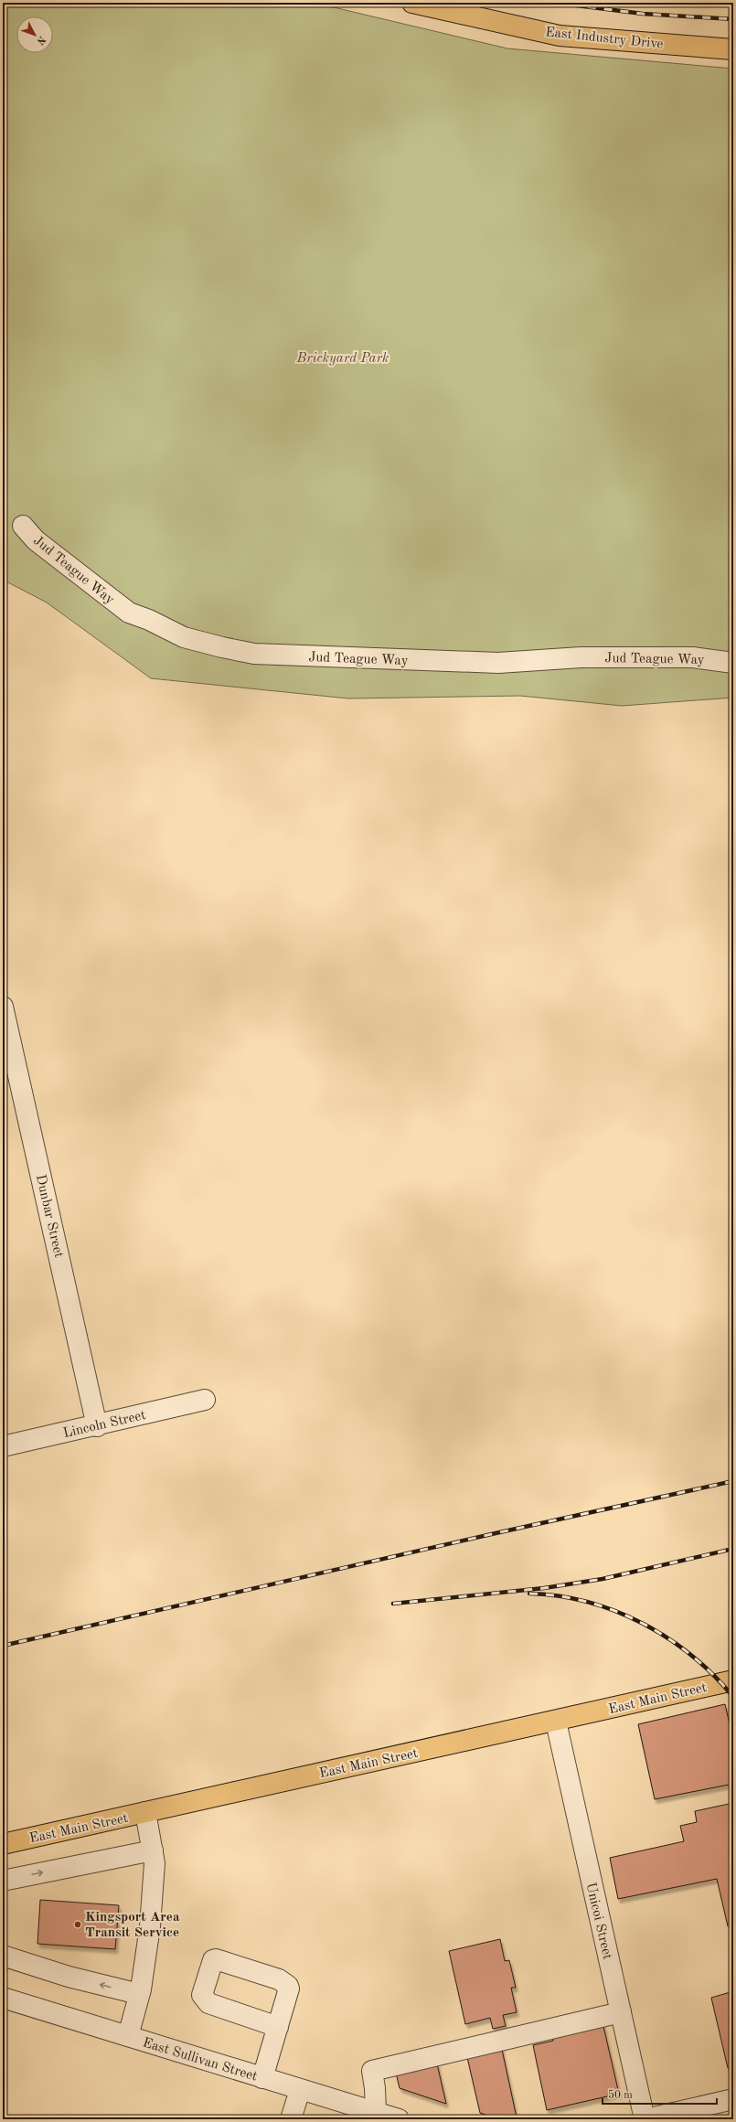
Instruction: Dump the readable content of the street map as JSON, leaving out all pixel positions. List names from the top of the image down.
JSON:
{
  "streets": {
    "main road": ["East Industry Drive", "East Main Street"],
    "street": [
      "Jud Teague Way",
      "Dunbar Street",
      "Lincoln Street",
      "Unicoi Street",
      "East Sullivan Street"
    ]
  },
  "crossings": [
    ["Dunbar Street", "Lincoln Street"],
    ["East Main Street", "Unicoi Street"]
  ],
  "parks": ["Brickyard Park"],
  "places": ["Kingsport Area Transit Service"],
  "scale_bar": "50 m",
  "north": "bottom right"
}
